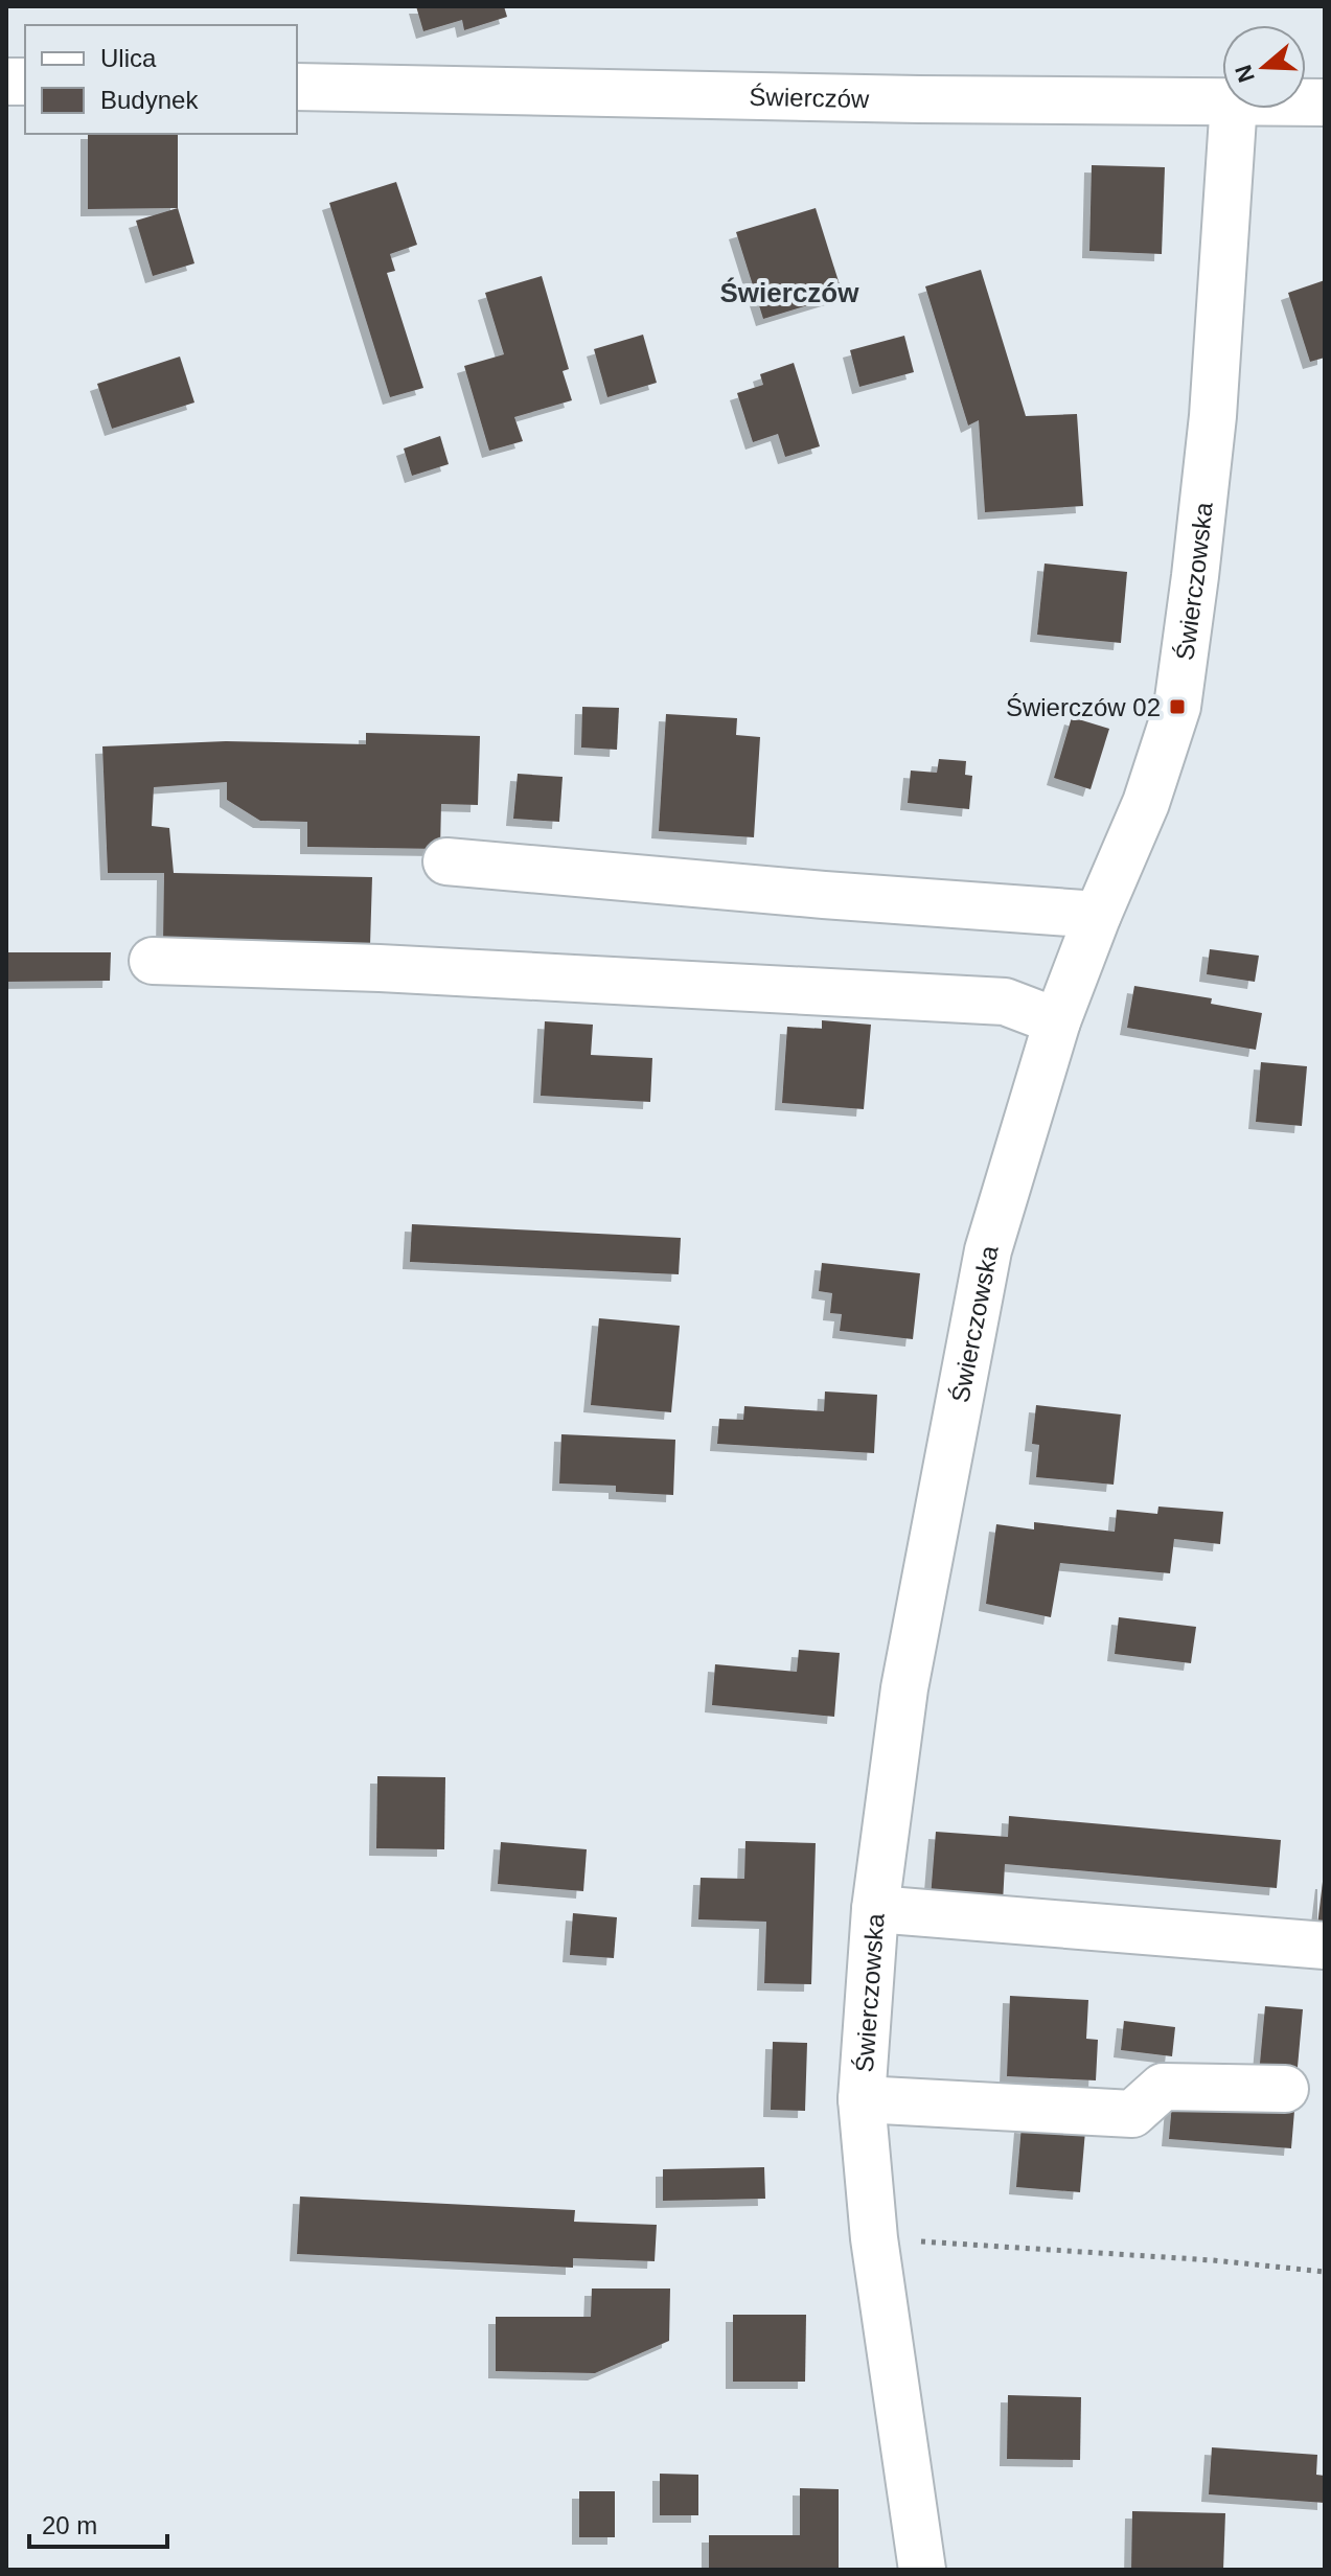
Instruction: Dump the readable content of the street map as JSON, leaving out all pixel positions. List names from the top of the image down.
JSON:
{
  "streets": {
    "street": ["Świerczów", "Świerczowska"]
  },
  "districts": ["Świerczów"],
  "places": {
    "transit": ["Świerczów 02"]
  },
  "legend": ["Ulica", "Budynek"],
  "scale_bar": "20 m",
  "north": "left"
}
